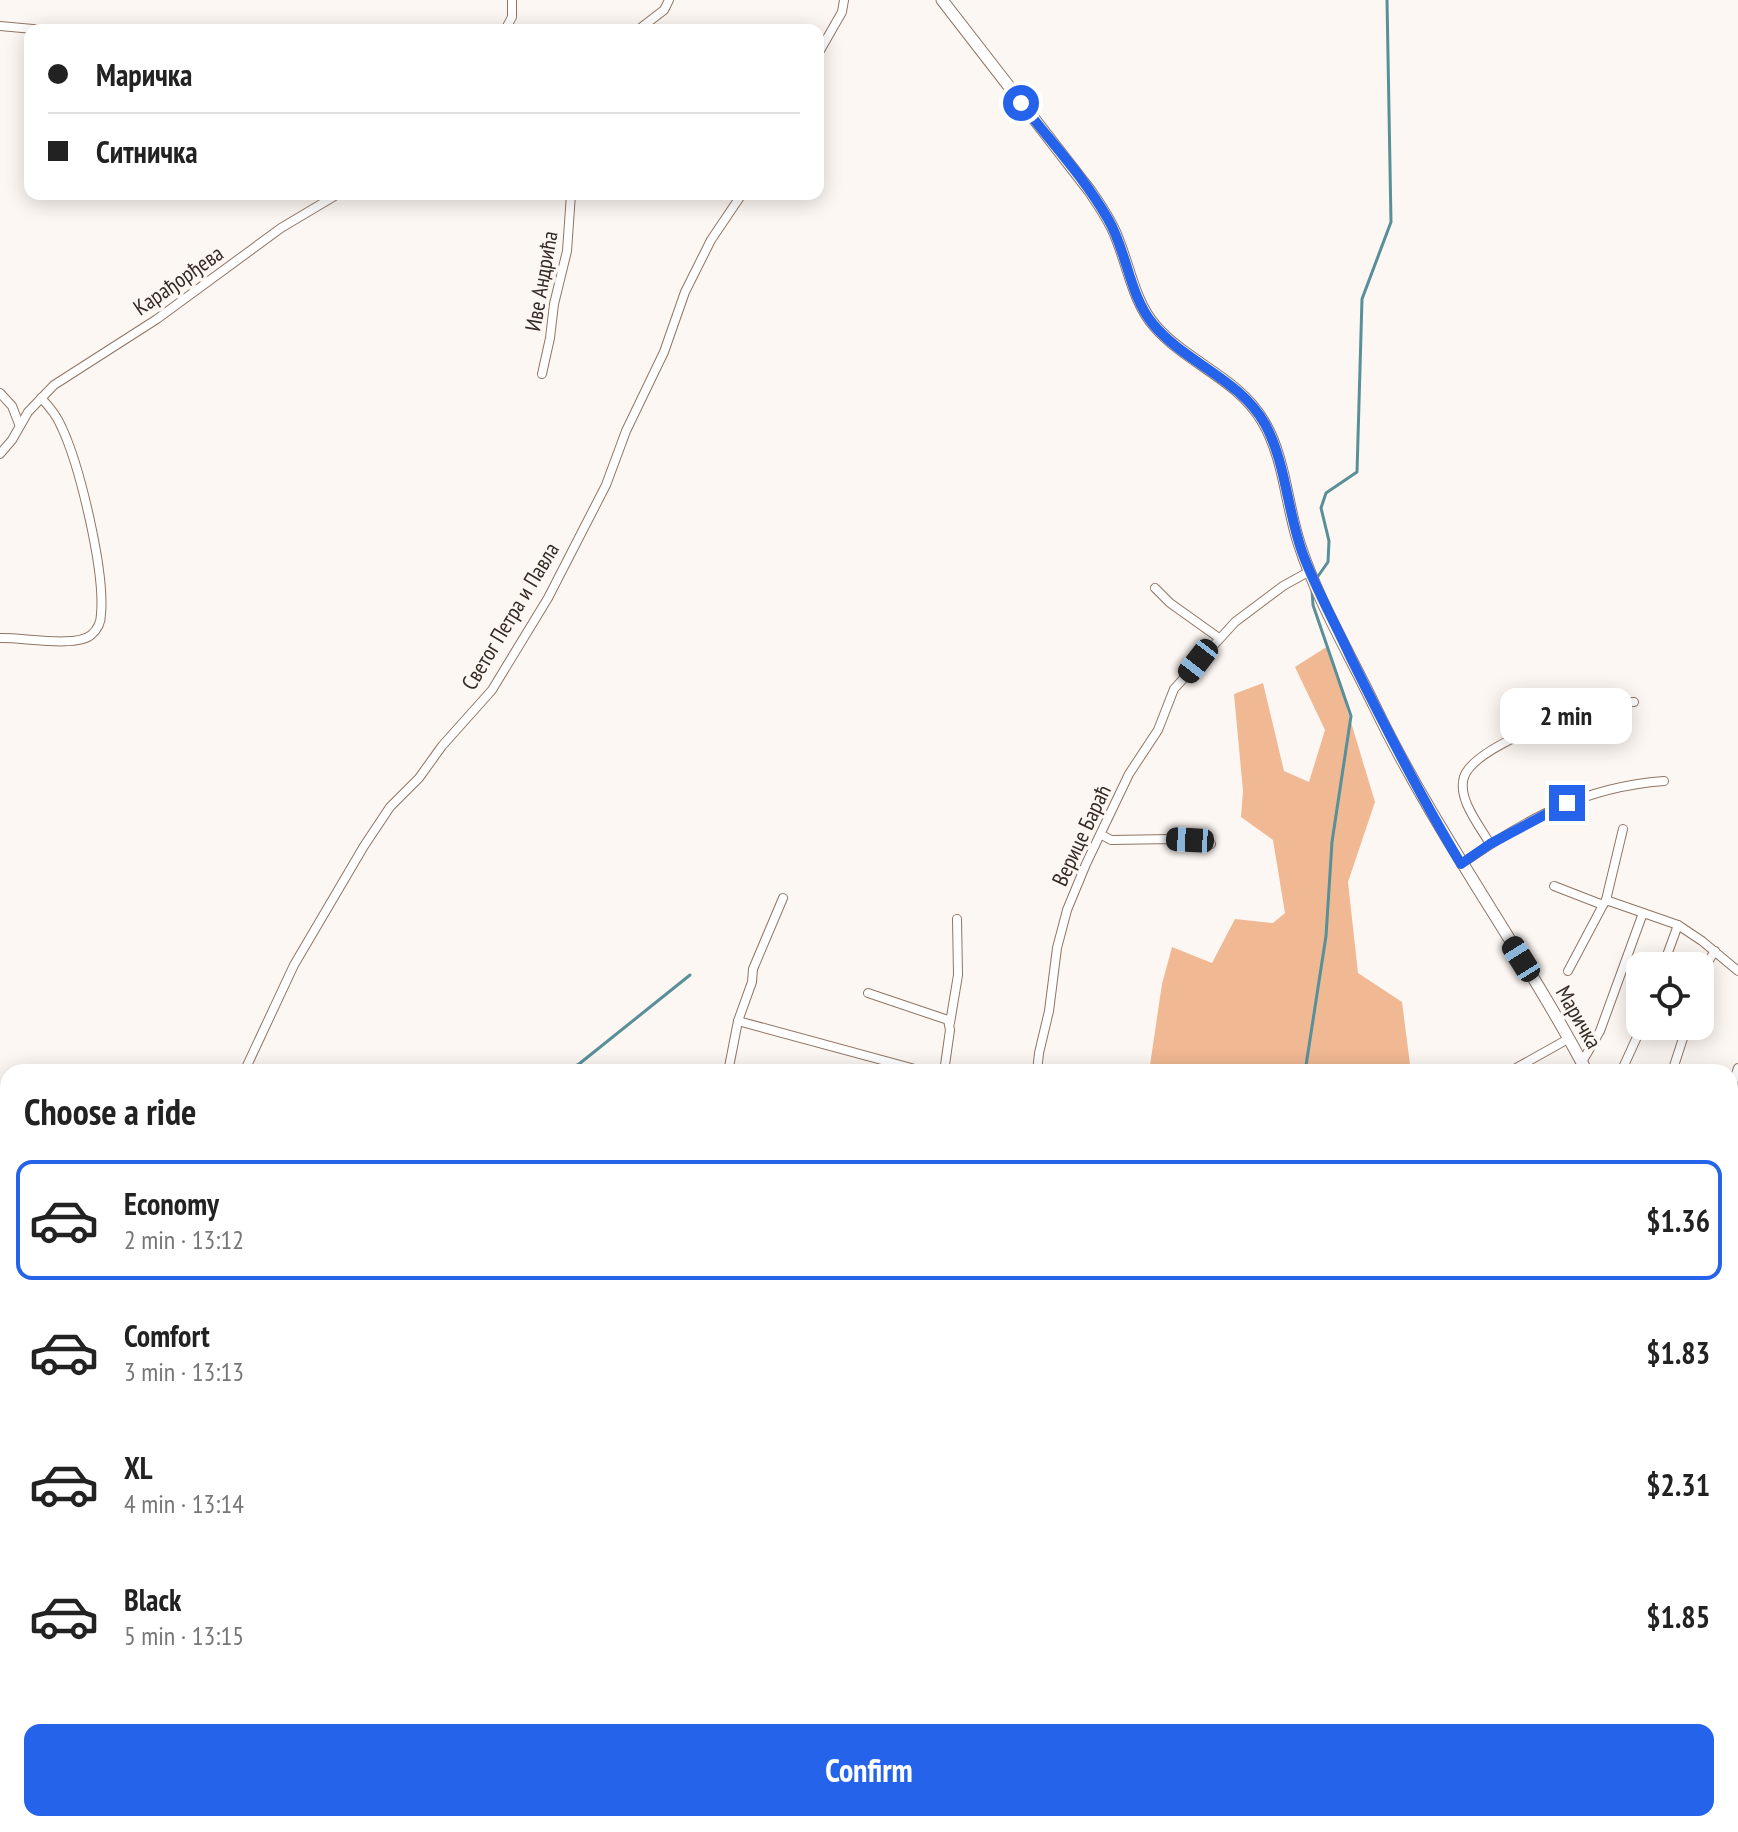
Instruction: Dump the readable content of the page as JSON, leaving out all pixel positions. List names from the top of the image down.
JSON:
{
  "streets": {
    "street": [
      "Карађорђева",
      "Иве Андрића",
      "Светог Петра и Павла",
      "Верице Бараћ",
      "Маричка"
    ]
  },
  "crossings": [
    ["Верице Бараћ", "Маричка"]
  ],
  "page": {
    "banner": ["Маричка", "Ситничка"],
    "bubble": "2 min",
    "heading": "Choose a ride",
    "list": [
      {
        "name": "Economy",
        "note": "2 min · 13:12",
        "value": "$1.36"
      },
      {
        "name": "Comfort",
        "note": "3 min · 13:13",
        "value": "$1.83"
      },
      {
        "name": "XL",
        "note": "4 min · 13:14",
        "value": "$2.31"
      },
      {
        "name": "Black",
        "note": "5 min · 13:15",
        "value": "$1.85"
      }
    ],
    "buttons": "Confirm"
  }
}
